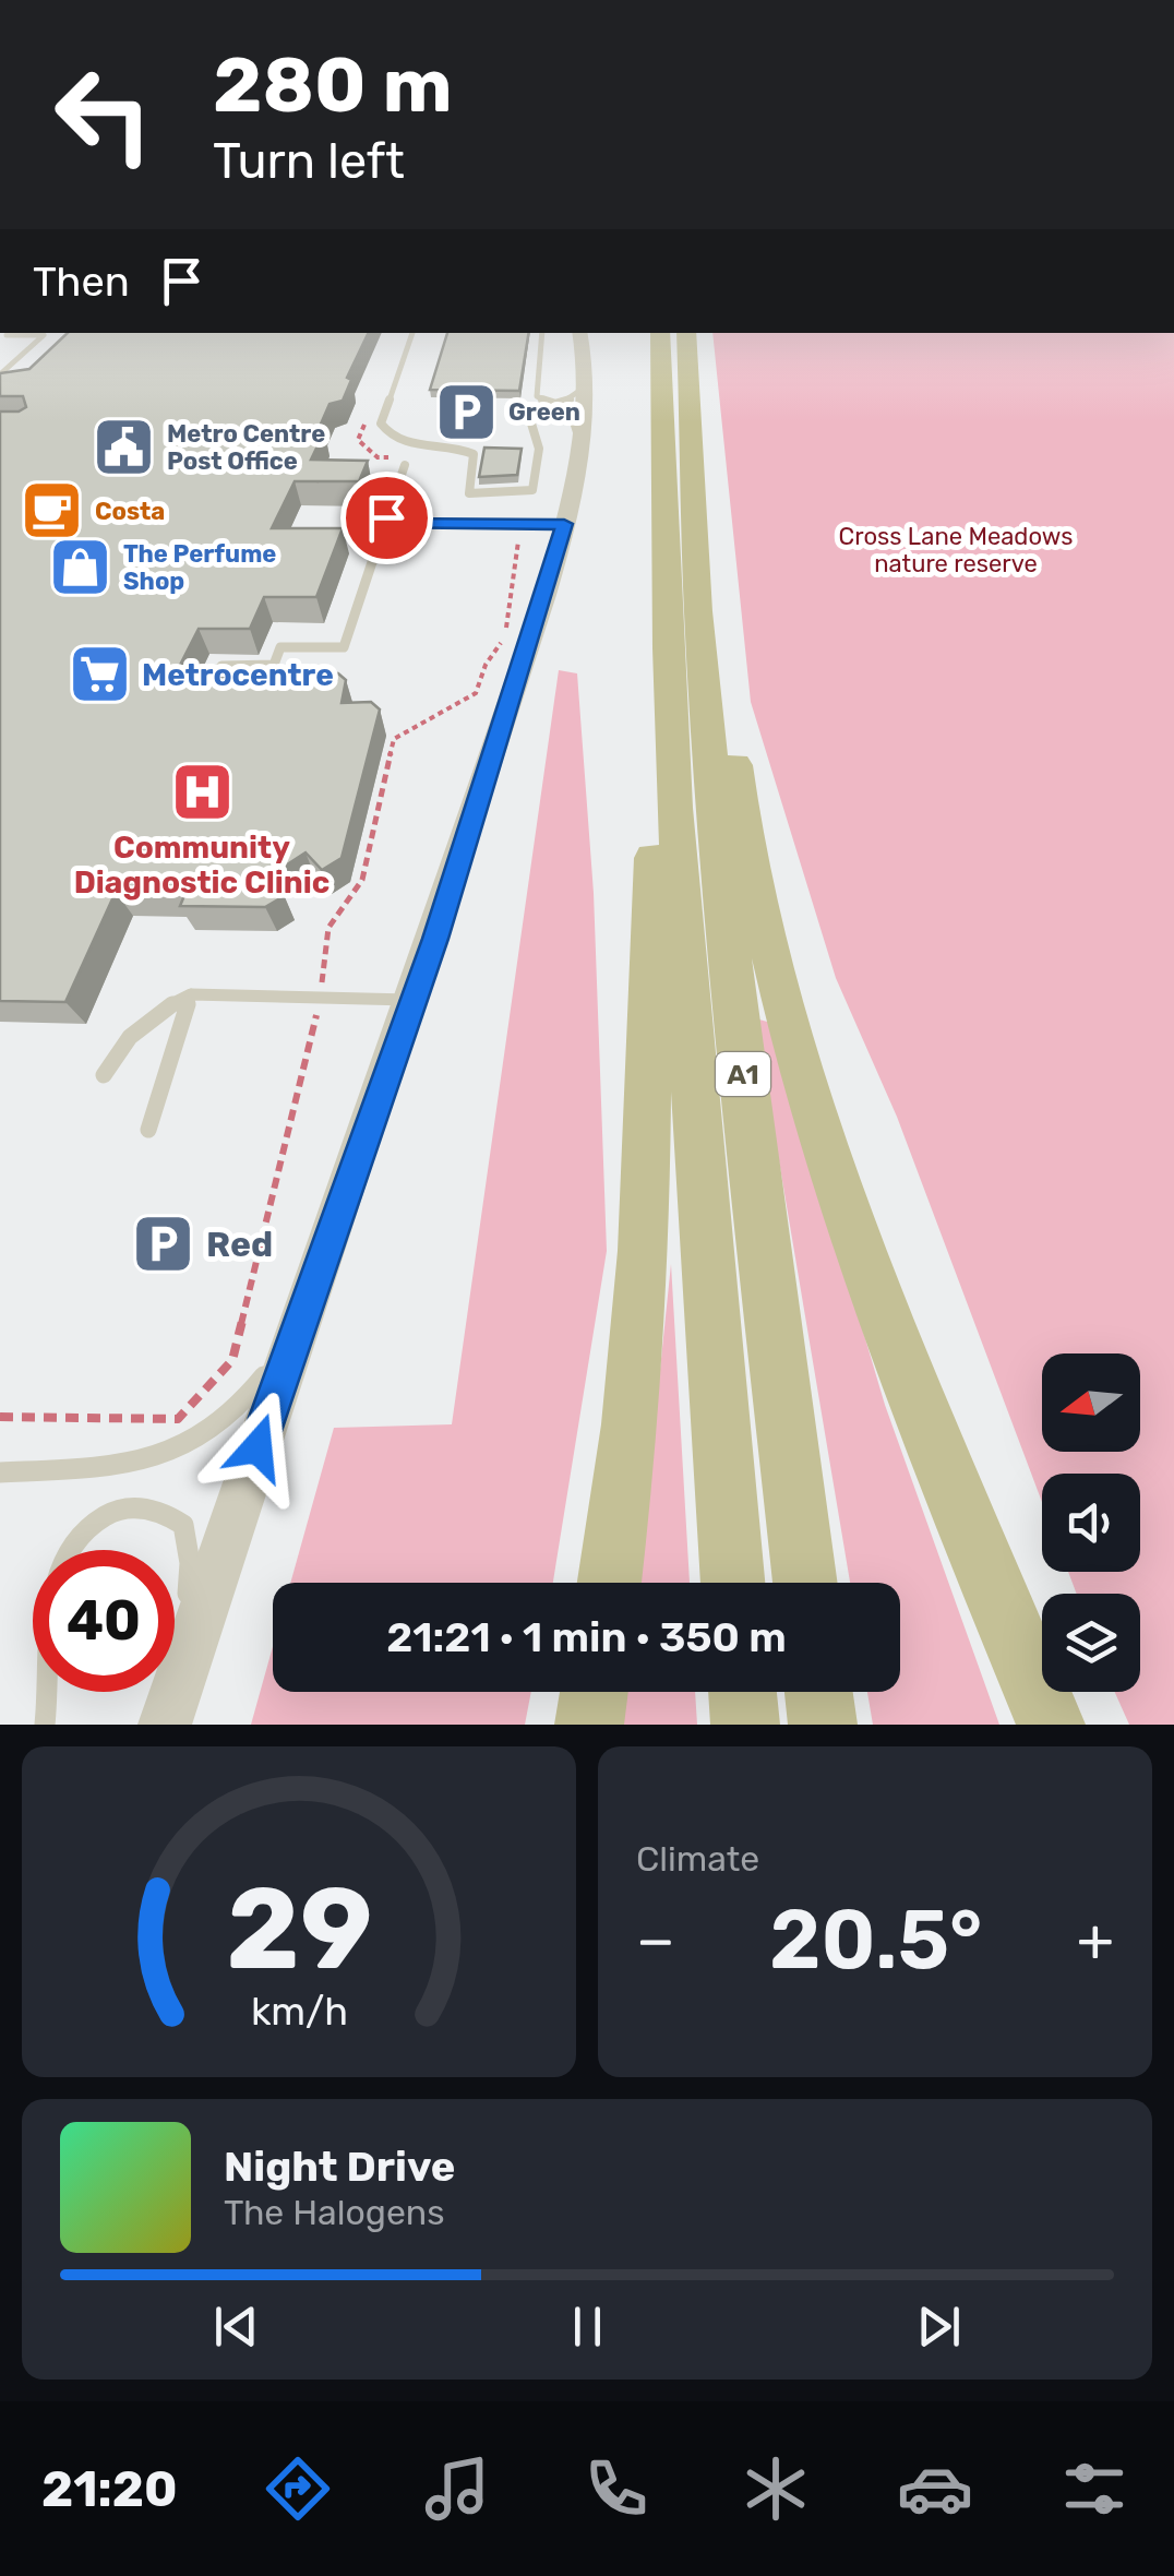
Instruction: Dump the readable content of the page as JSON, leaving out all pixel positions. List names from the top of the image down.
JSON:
{
  "streets": {
    "highway": ["A1"]
  },
  "parks": ["Cross Lane Meadows nature reserve"],
  "places": {
    "parking": ["Green", "Red"],
    "public building": ["Metro Centre Post Office"],
    "cafe": ["Costa"],
    "shop": ["The Perfume Shop"],
    "supermarket": ["Metrocentre"],
    "hospital": ["Community Diagnostic Clinic"]
  },
  "north": "left",
  "page": {
    "turn": ["280 m", "Turn left"],
    "then": "Then",
    "limit": "40",
    "trip": "21:21 · 1 min · 350 m",
    "tile": "Climate",
    "heat": ["−", "20.5°", "+"],
    "song": ["Night Drive", "The Halogens"],
    "tabs": "21:20",
    "gauge": ["29", "km/h"]
  }
}
